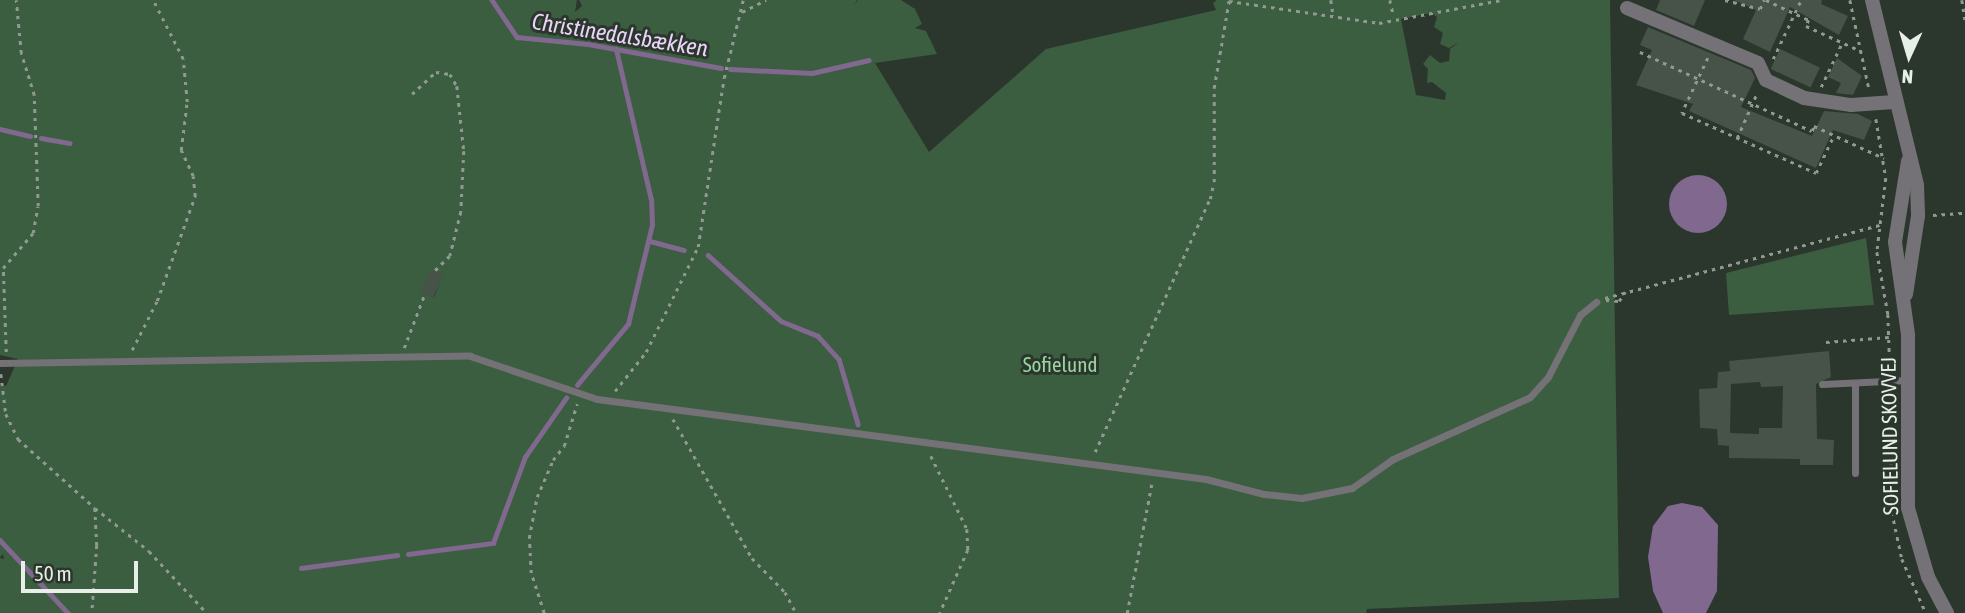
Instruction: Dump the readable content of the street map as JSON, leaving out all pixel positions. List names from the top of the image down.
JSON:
{
  "streets": {
    "street": ["SOFIELUND SKOVVEJ"]
  },
  "water": ["Christinedalsbækken"],
  "parks": ["Sofielund"],
  "scale_bar": "50 m",
  "north": "bottom"
}
